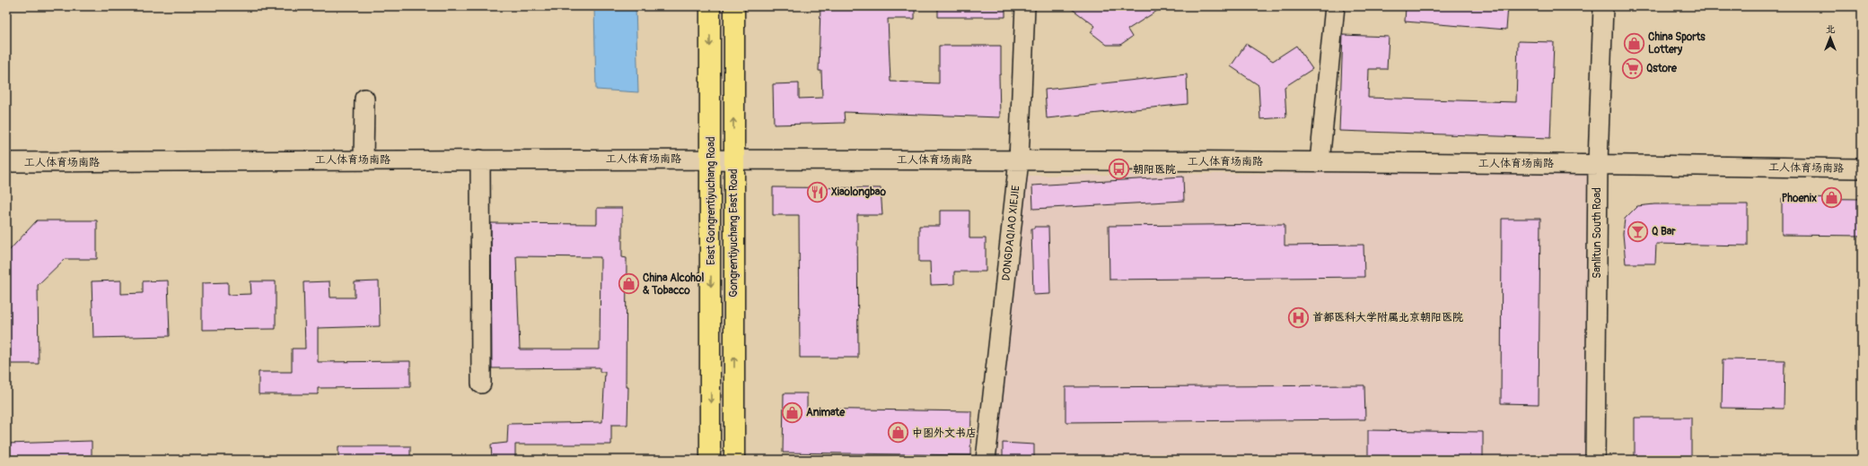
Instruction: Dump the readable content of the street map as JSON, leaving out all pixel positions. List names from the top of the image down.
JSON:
{
  "streets": {
    "main road": ["East Gongrentiyuchang Road", "Gongrentiyuchang East Road"],
    "street": ["工人体育场南路", "DONGDAQIAO XIEJIE", "Sanlitun South Road"]
  },
  "crossings": [
    ["工人体育场南路", "East Gongrentiyuchang Road"],
    ["工人体育场南路", "Gongrentiyuchang East Road"],
    ["工人体育场南路", "DONGDAQIAO XIEJIE"],
    ["工人体育场南路", "Sanlitun South Road"]
  ],
  "one_way": ["East Gongrentiyuchang Road", "Gongrentiyuchang East Road"],
  "places": {
    "shop": [
      "China Sports Lottery",
      "Phoenix",
      "China Alcohol & Tobacco",
      "Animate",
      "中图外文书店"
    ],
    "supermarket": ["Qstore"],
    "bus stop": ["朝阳医院"],
    "restaurant": ["Xiaolongbao"],
    "bar": ["Q Bar"],
    "hospital": ["首都医科大学附属北京朝阳医院"]
  },
  "north": "top"
}
